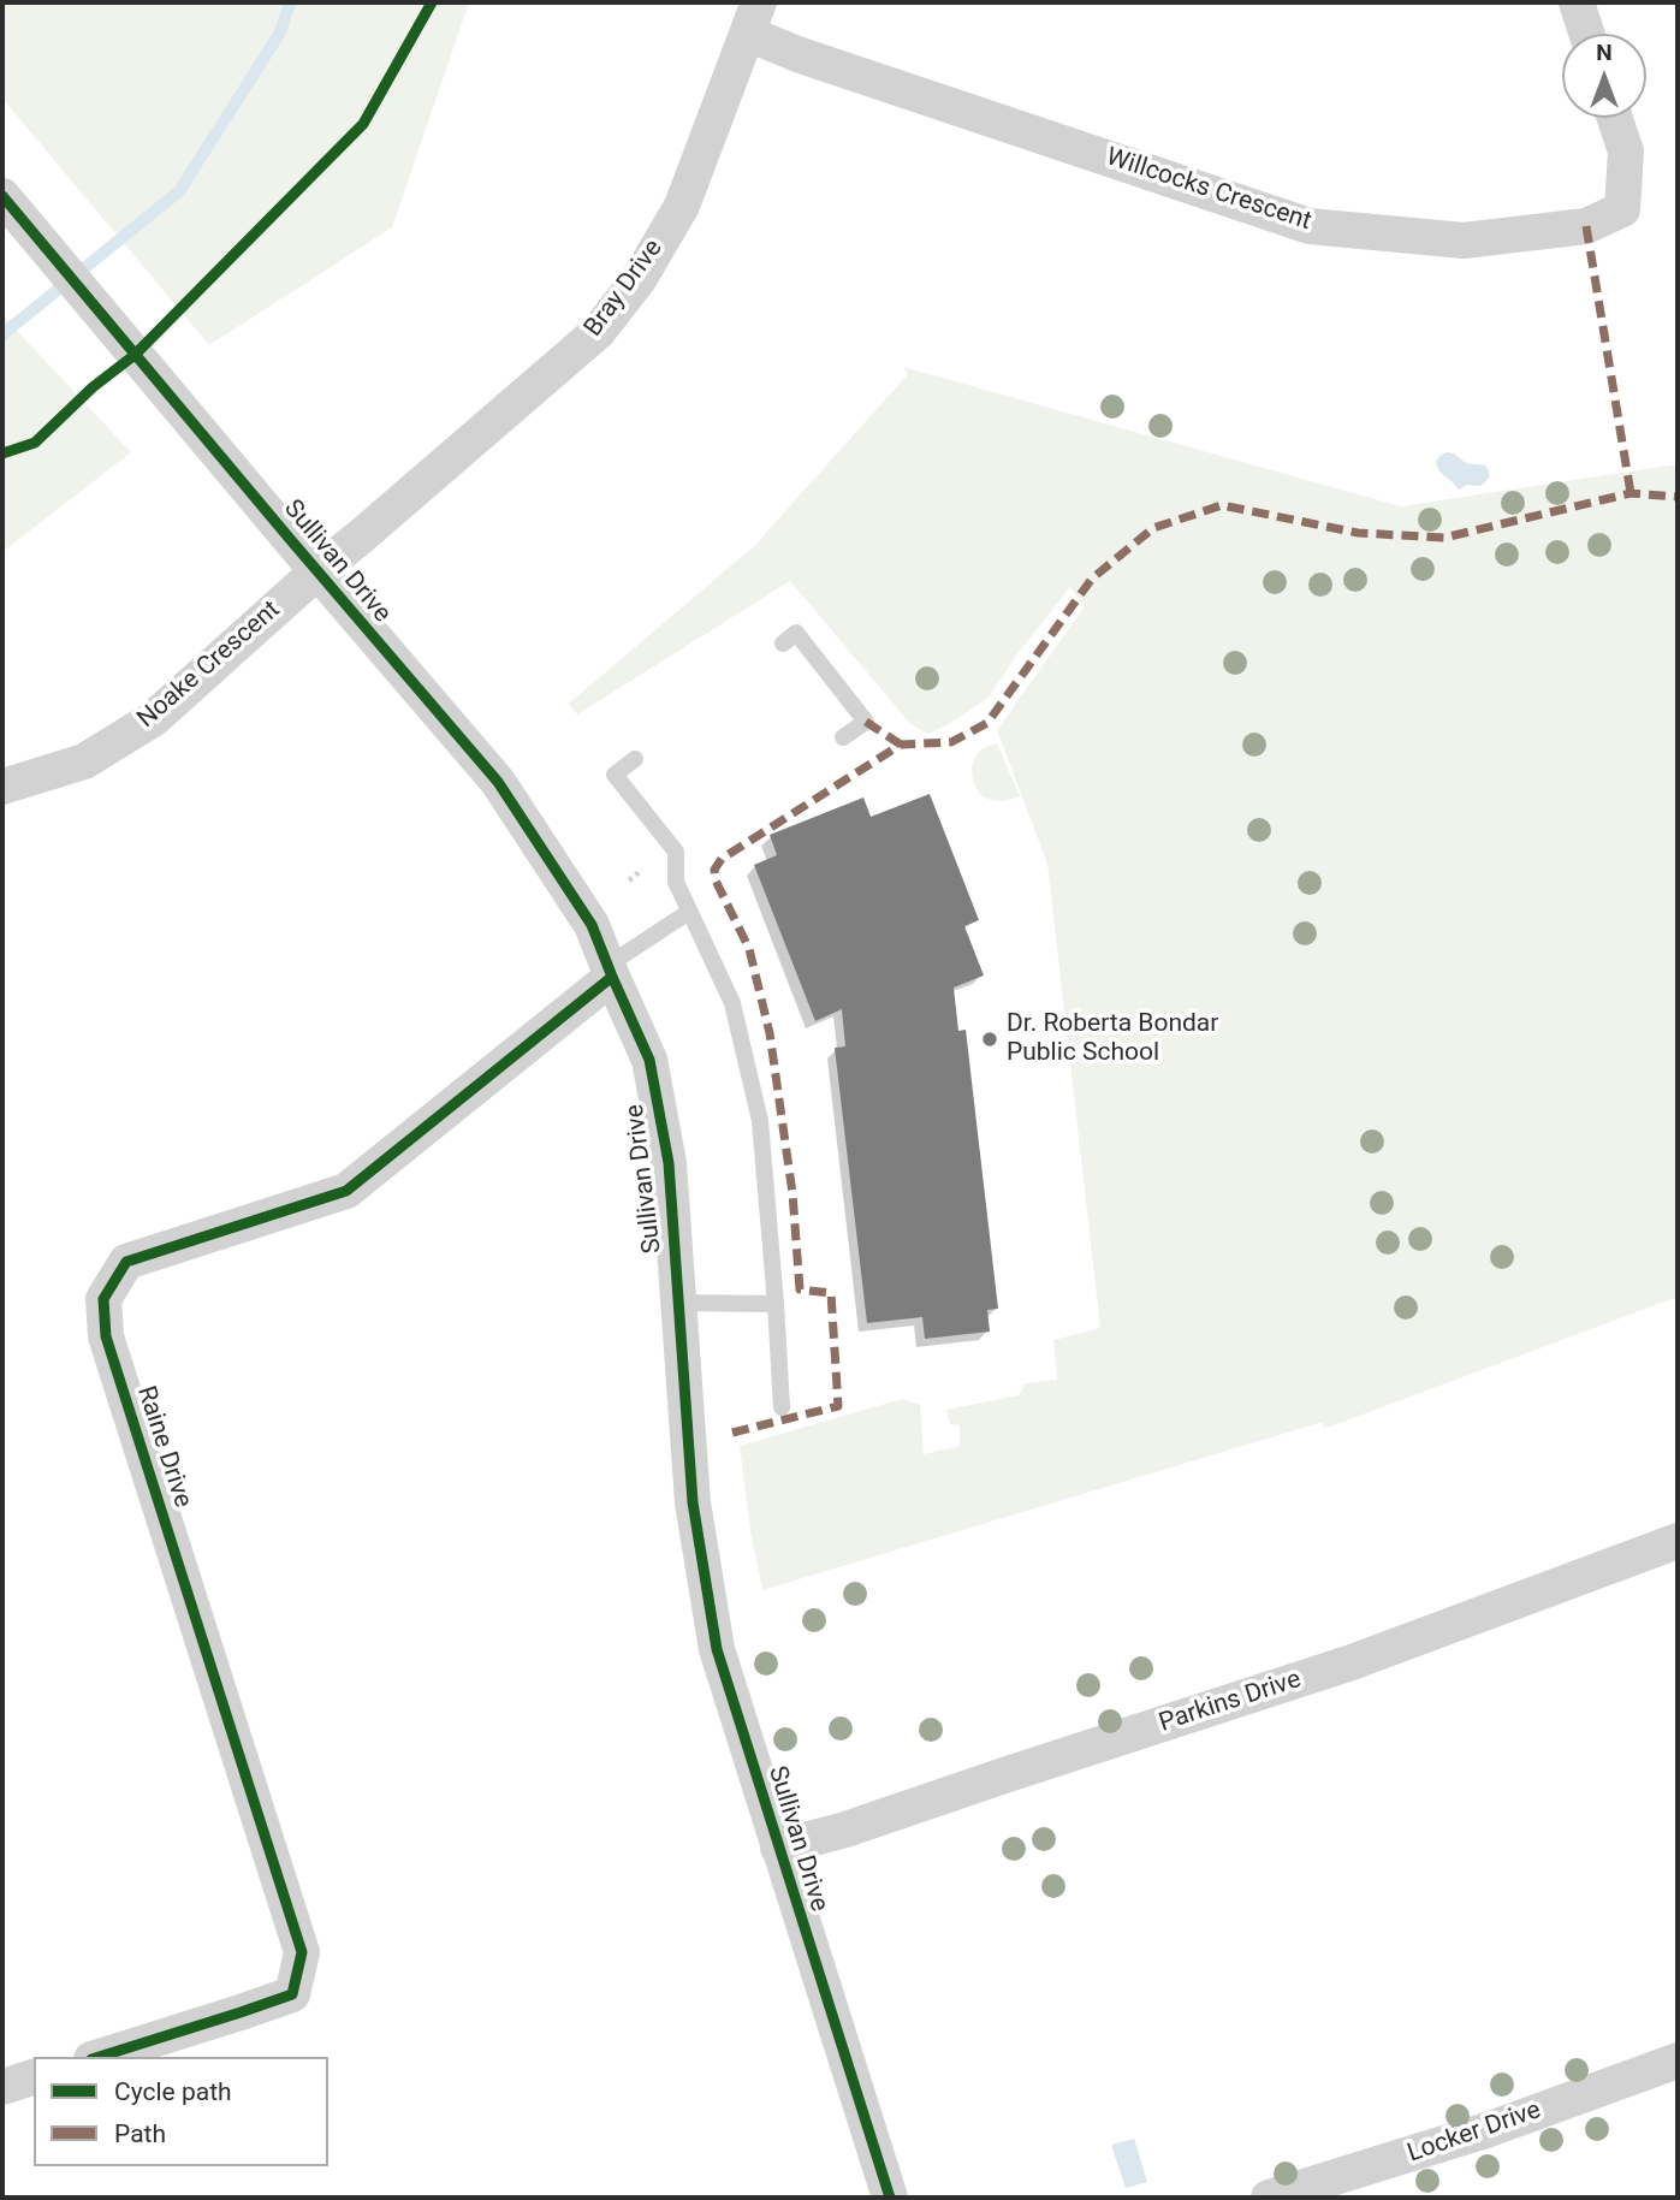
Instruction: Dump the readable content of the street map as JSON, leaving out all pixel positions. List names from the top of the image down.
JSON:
{
  "streets": {
    "street": [
      "Willcocks Crescent",
      "Bray Drive",
      "Sullivan Drive",
      "Noake Crescent",
      "Raine Drive",
      "Parkins Drive",
      "Locker Drive"
    ]
  },
  "crossings": [
    ["Willcocks Crescent", "Bray Drive"],
    ["Bray Drive", "Sullivan Drive"],
    ["Bray Drive", "Noake Crescent"],
    ["Sullivan Drive", "Noake Crescent"],
    ["Sullivan Drive", "Raine Drive"],
    ["Sullivan Drive", "Parkins Drive"]
  ],
  "places": ["Dr. Roberta Bondar Public School"],
  "legend": ["Cycle path", "Path"],
  "north": "top"
}
